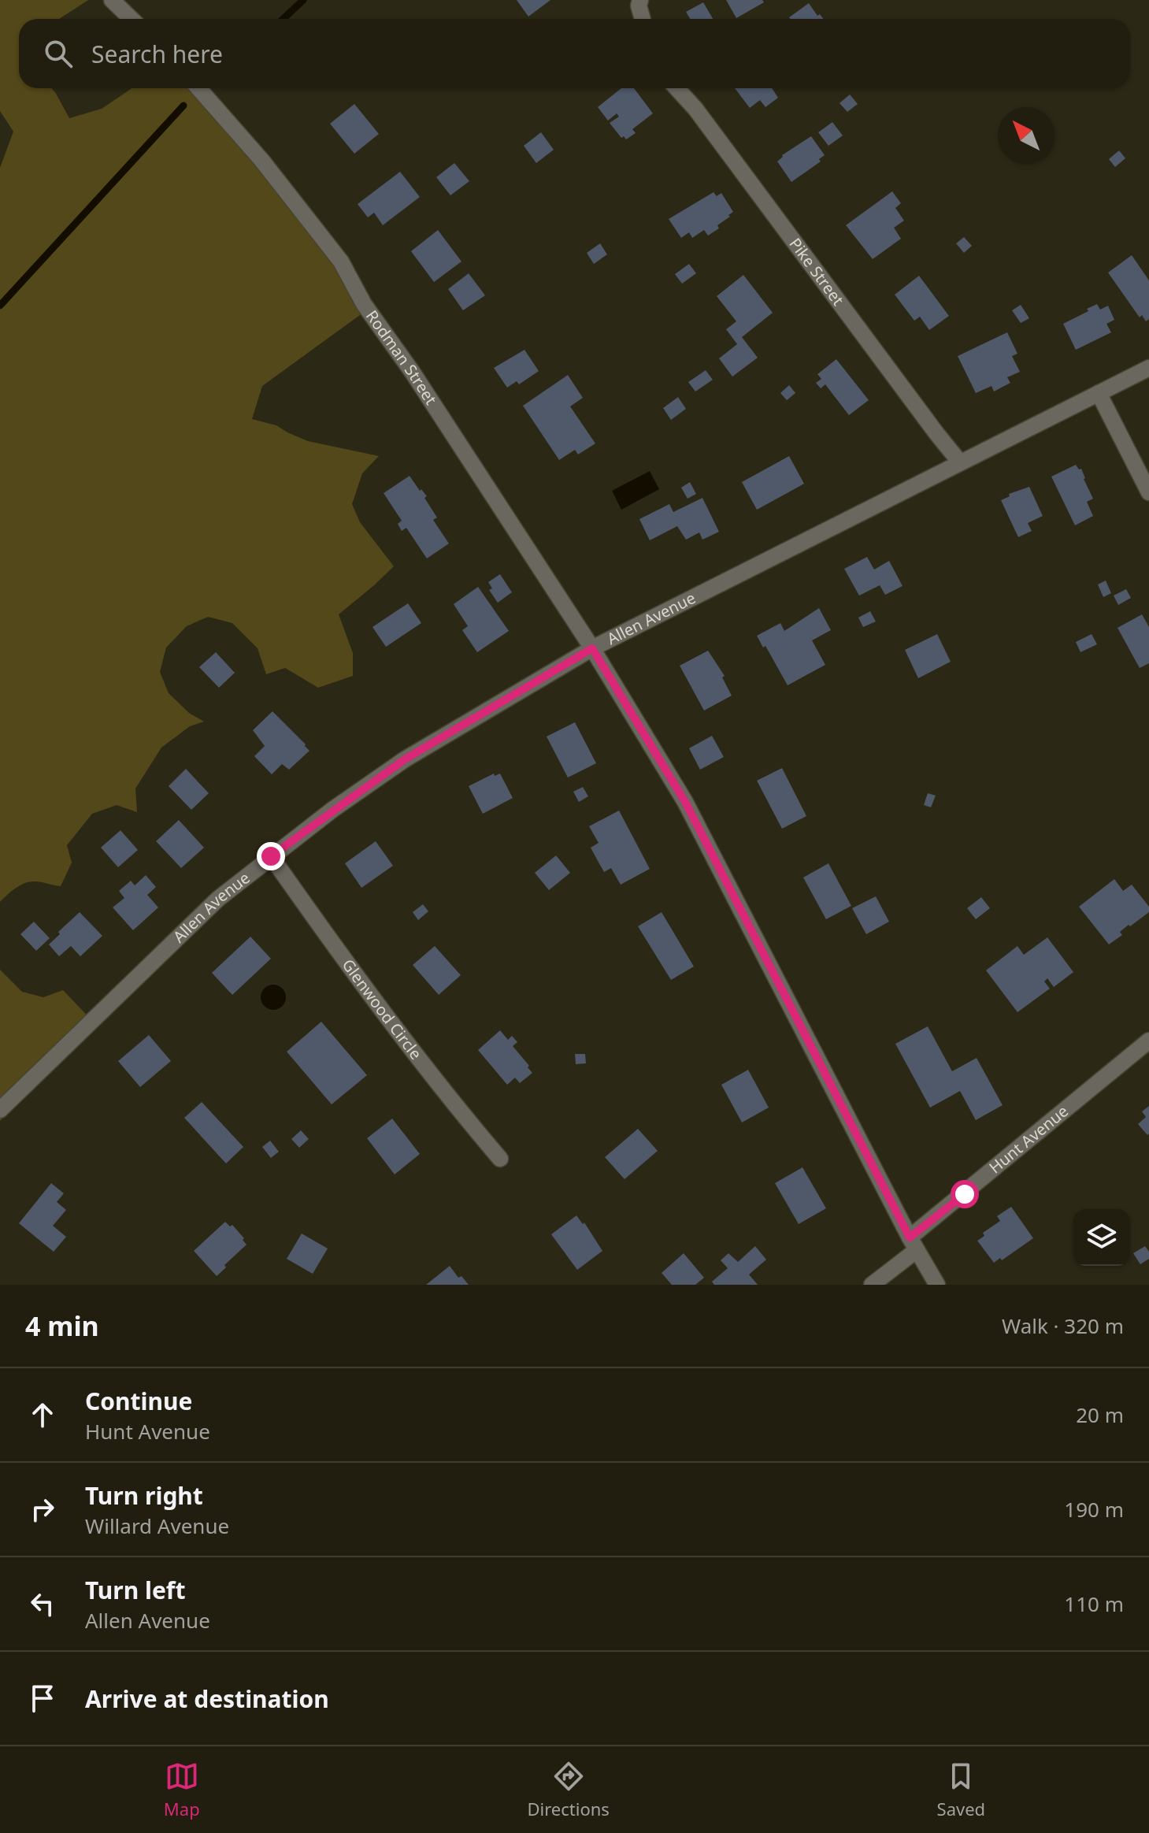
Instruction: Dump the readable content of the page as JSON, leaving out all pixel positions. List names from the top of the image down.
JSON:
{
  "streets": {
    "street": [
      "Pike Street",
      "Rodman Street",
      "Allen Avenue",
      "Glenwood Circle",
      "Hunt Avenue"
    ]
  },
  "crossings": [
    ["Pike Street", "Allen Avenue"],
    ["Rodman Street", "Allen Avenue"],
    ["Rodman Street", "Hunt Avenue"],
    ["Allen Avenue", "Glenwood Circle"]
  ],
  "north": "top left",
  "page": {
    "search": "Search here",
    "heading": ["4 min", "Walk · 320 m"],
    "list": [
      ["Continue", "Hunt Avenue", "20 m"],
      ["Turn right", "Willard Avenue", "190 m"],
      ["Turn left", "Allen Avenue", "110 m"],
      "Arrive at destination"
    ],
    "nav": ["Map", "Directions", "Saved"]
  }
}
